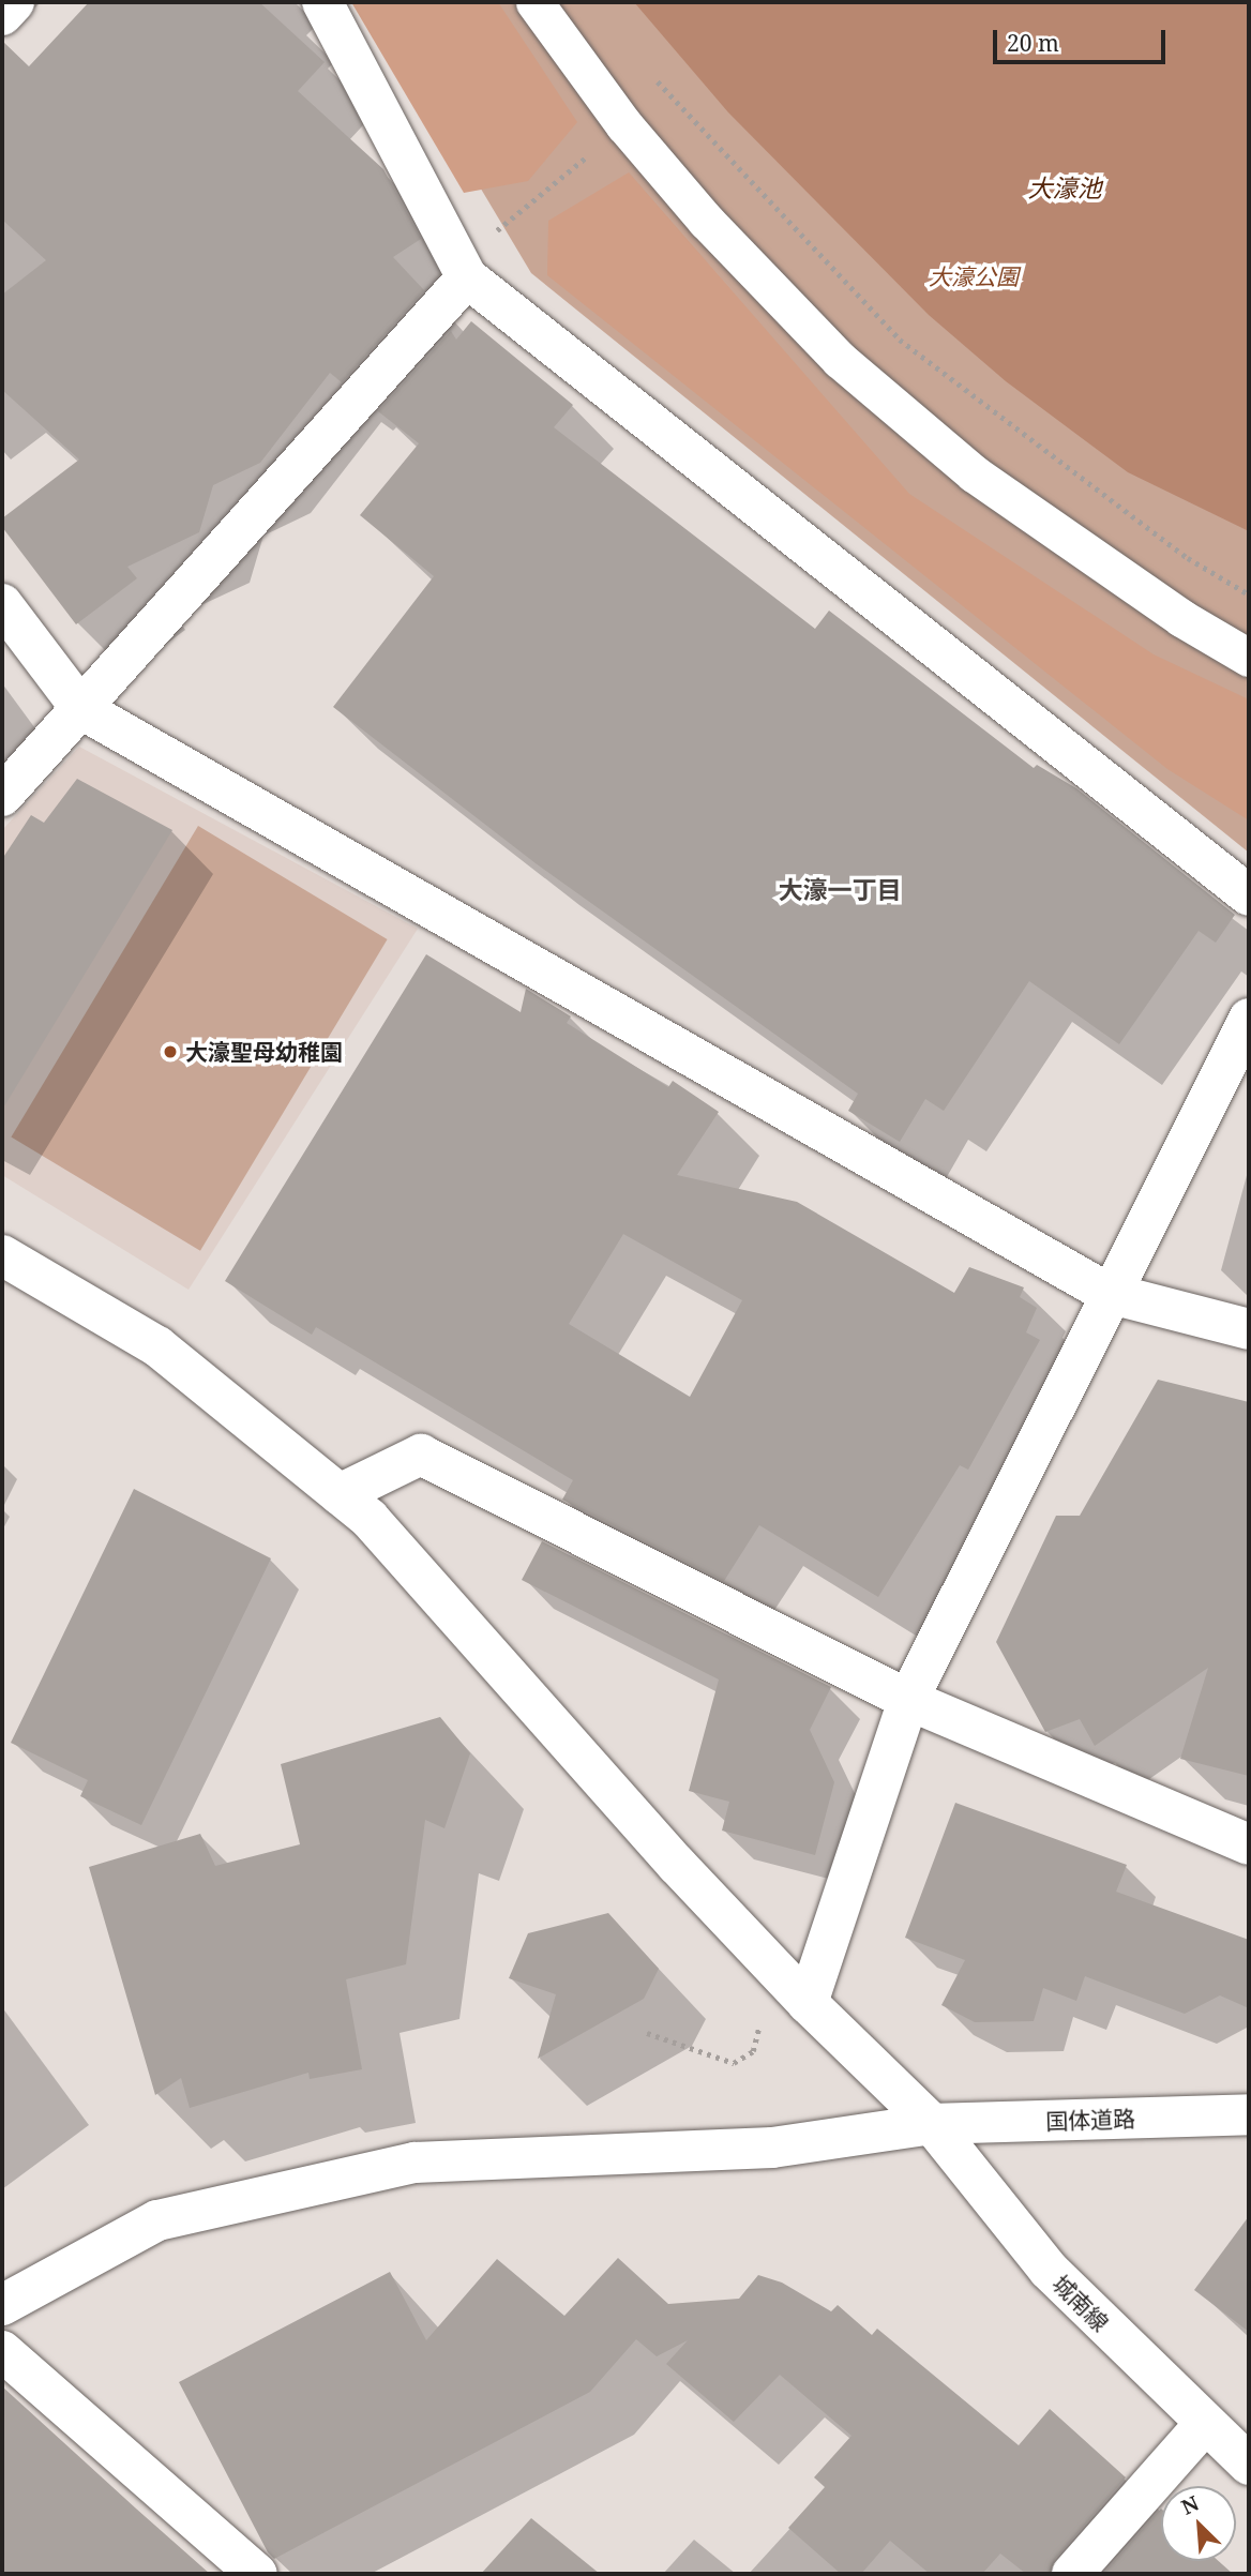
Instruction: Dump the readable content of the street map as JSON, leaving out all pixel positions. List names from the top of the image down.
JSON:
{
  "streets": {
    "street": ["国体道路", "城南線"]
  },
  "crossings": [
    ["国体道路", "城南線"]
  ],
  "districts": ["大濠一丁目"],
  "water": ["大濠池"],
  "parks": ["大濠公園"],
  "places": ["大濠聖母幼稚園"],
  "scale_bar": "20 m",
  "north": "top left"
}
